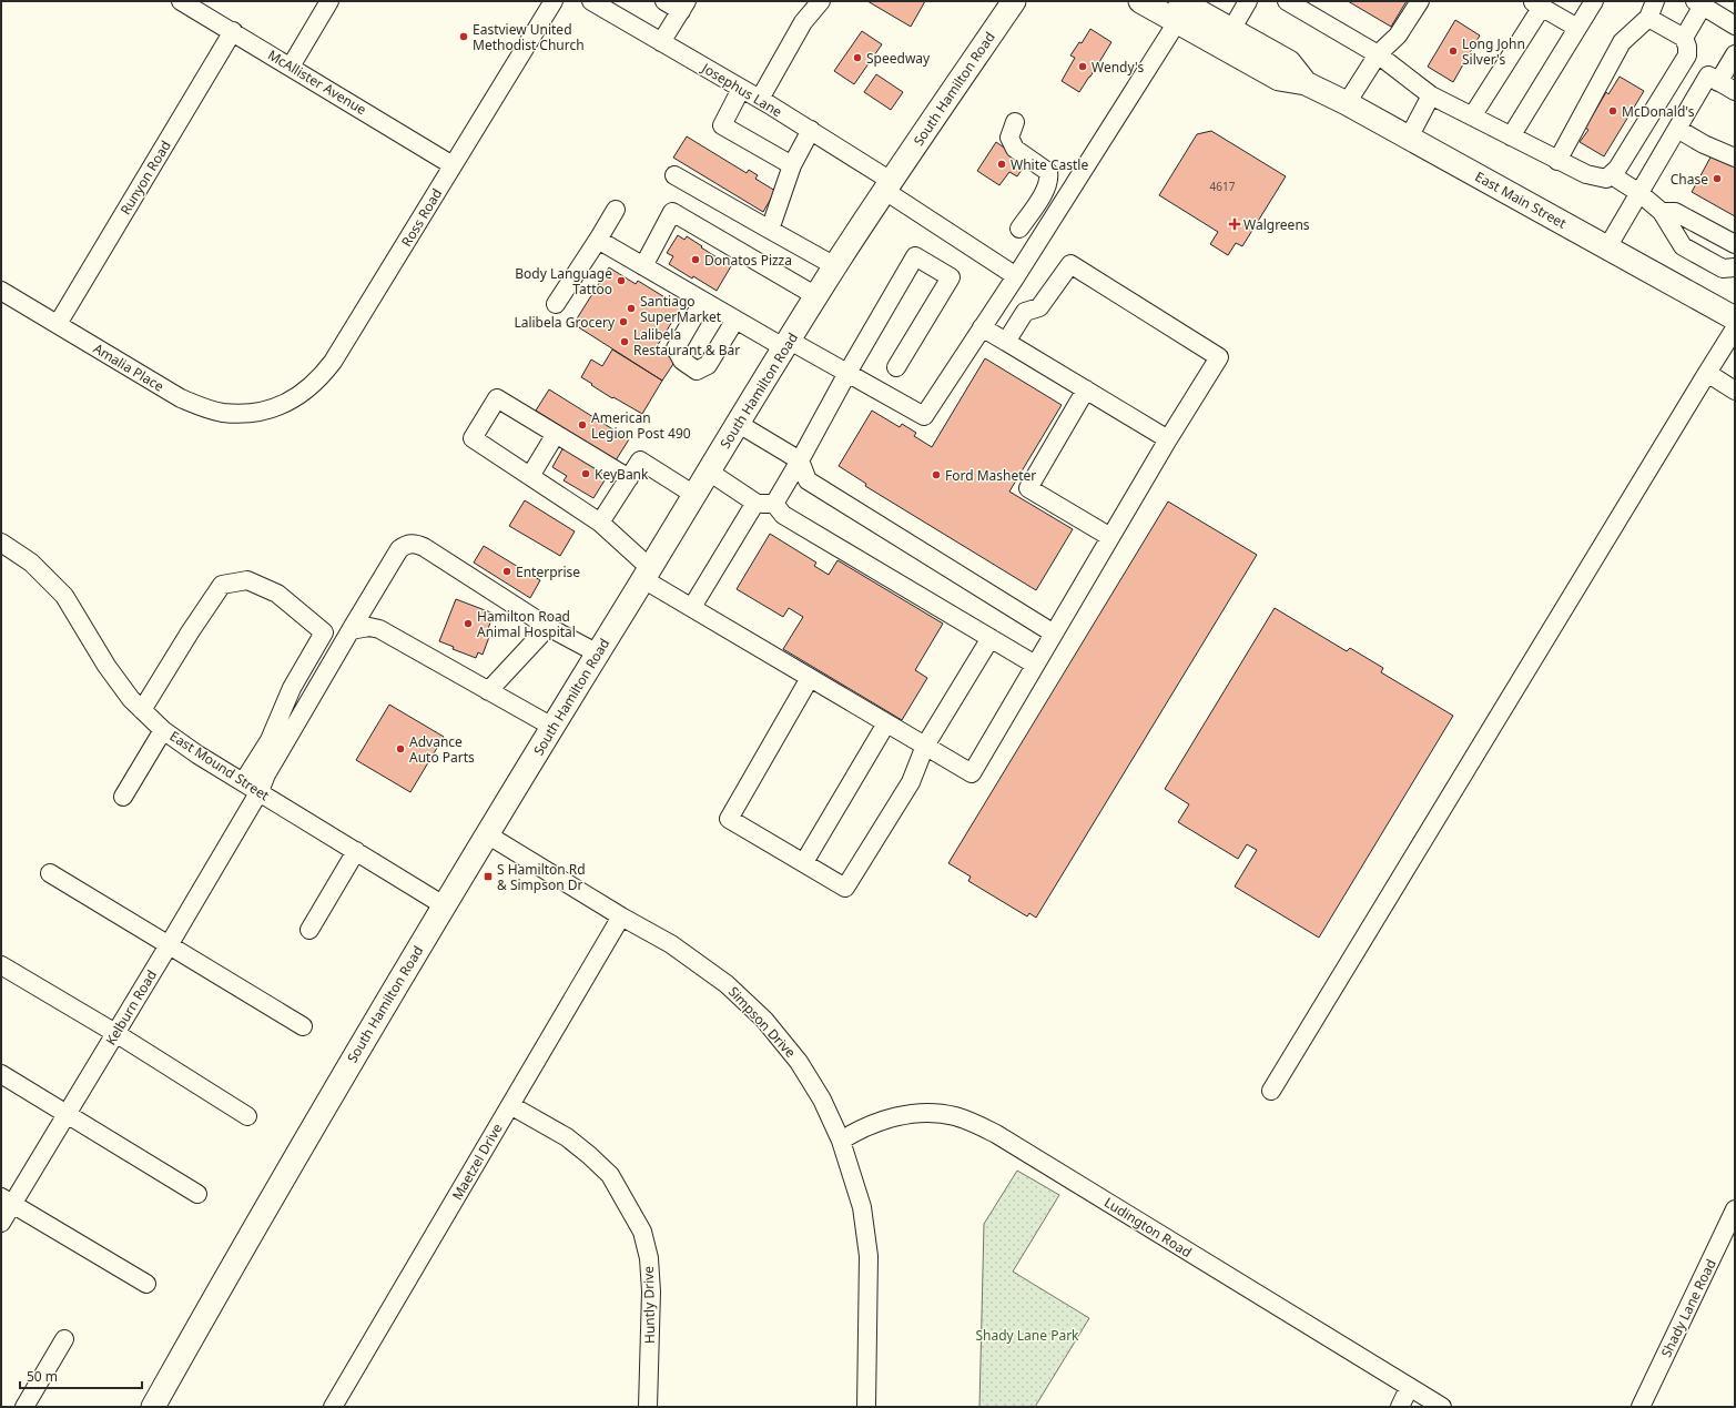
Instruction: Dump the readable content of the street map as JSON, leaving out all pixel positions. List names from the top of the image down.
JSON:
{
  "streets": {
    "main road": ["South Hamilton Road", "East Main Street"],
    "street": [
      "McAllister Avenue",
      "Josephus Lane",
      "Runyon Road",
      "Ross Road",
      "Amalia Place",
      "East Mound Street",
      "Kelburn Road",
      "Simpson Drive",
      "Maetzel Drive",
      "Ludington Road",
      "Huntly Drive",
      "Shady Lane Road"
    ]
  },
  "crossings": [
    ["McAllister Avenue", "Runyon Road"],
    ["McAllister Avenue", "Ross Road"],
    ["South Hamilton Road", "Josephus Lane"],
    ["South Hamilton Road", "East Mound Street"],
    ["South Hamilton Road", "Kelburn Road"],
    ["South Hamilton Road", "Simpson Drive"],
    ["Runyon Road", "Amalia Place"],
    ["Ross Road", "Amalia Place"],
    ["East Mound Street", "Kelburn Road"],
    ["Simpson Drive", "Maetzel Drive"],
    ["Simpson Drive", "Ludington Road"],
    ["Maetzel Drive", "Huntly Drive"]
  ],
  "parks": ["Shady Lane Park"],
  "places": {
    "other": [
      "Eastview United Methodist Church",
      "Long John Silver's",
      "Speedway",
      "Wendy's",
      "McDonald's",
      "White Castle",
      "Chase",
      "Donatos Pizza",
      "Body Language Tattoo",
      "Santiago SuperMarket",
      "Lalibela Grocery",
      "Lalibela Restaurant & Bar",
      "American Legion Post 490",
      "KeyBank",
      "Ford Masheter",
      "Enterprise",
      "Hamilton Road Animal Hospital",
      "Advance Auto Parts"
    ],
    "health": ["Walgreens"],
    "transit": ["S Hamilton Rd & Simpson Dr"]
  },
  "house_numbers": ["4617"],
  "scale_bar": "50 m"
}
